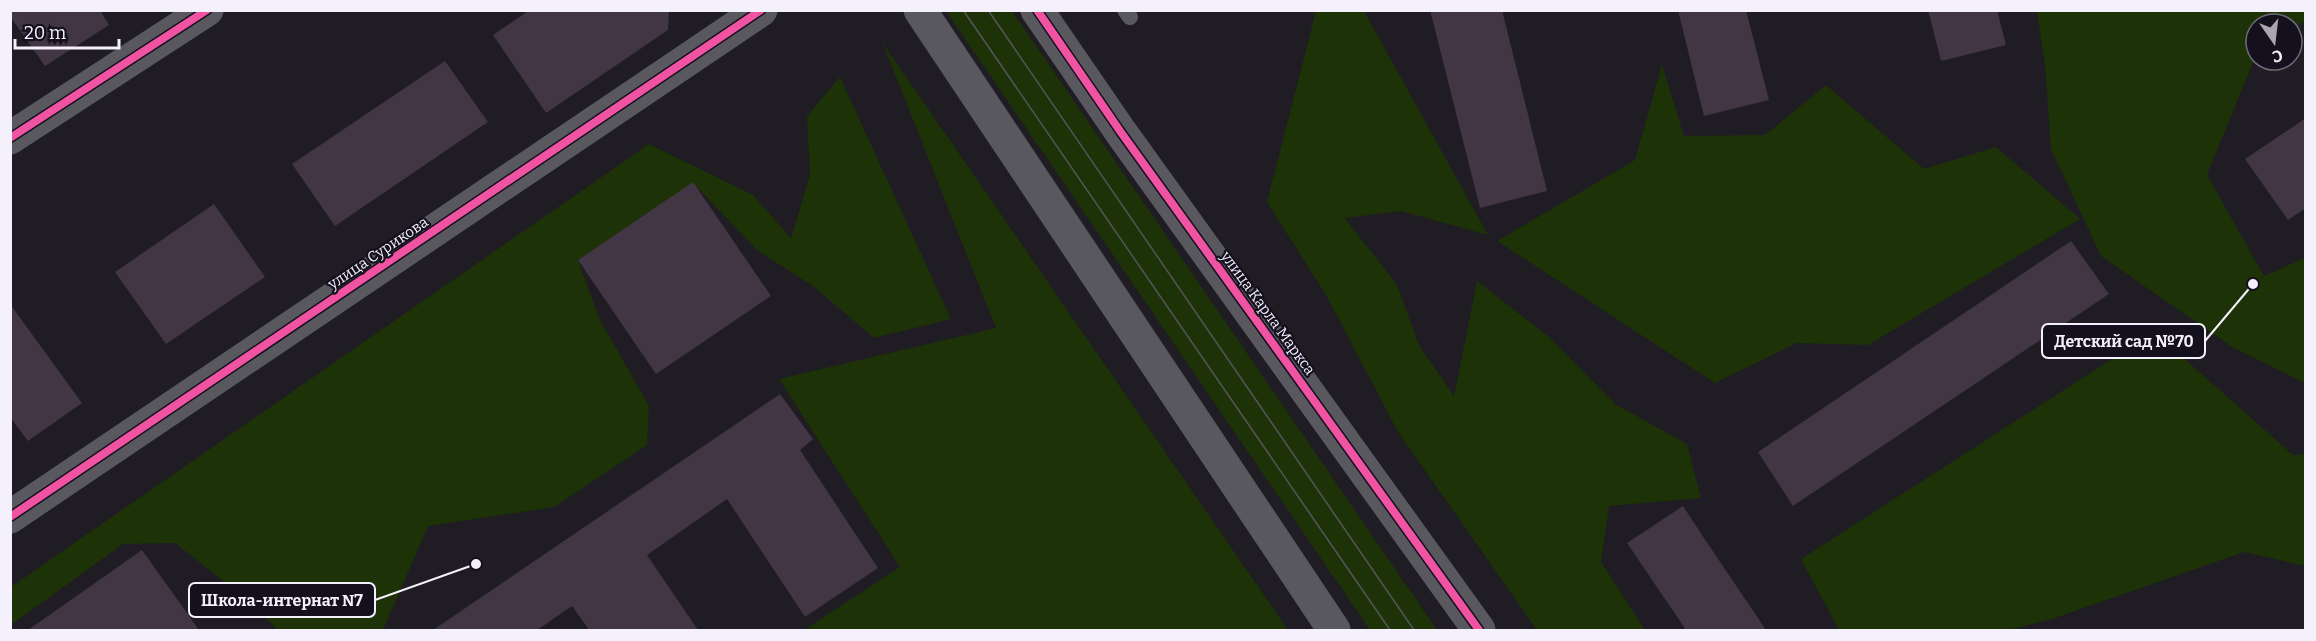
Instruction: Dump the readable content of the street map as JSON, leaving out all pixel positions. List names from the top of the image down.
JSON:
{
  "streets": {
    "street": ["улица Сурикова", "улица Карла Маркса"]
  },
  "places": ["Детский сад №70", "Школа-интернат N7"],
  "scale_bar": "20 m",
  "north": "bottom"
}
